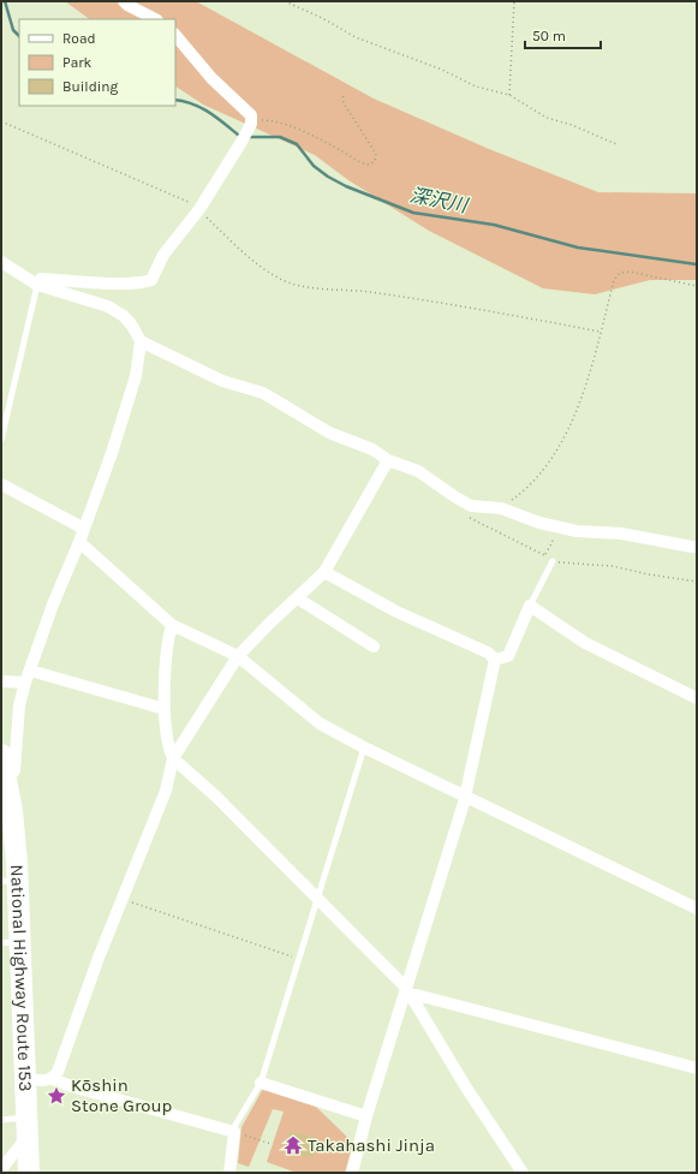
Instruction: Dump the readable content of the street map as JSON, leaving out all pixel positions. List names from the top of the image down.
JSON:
{
  "streets": {
    "highway": ["National Highway Route 153"]
  },
  "water": ["深沢川"],
  "places": {
    "place": ["Kōshin Stone Group"],
    "temple": ["Takahashi Jinja"]
  },
  "legend": ["Road", "Park", "Building"],
  "scale_bar": "50 m"
}
